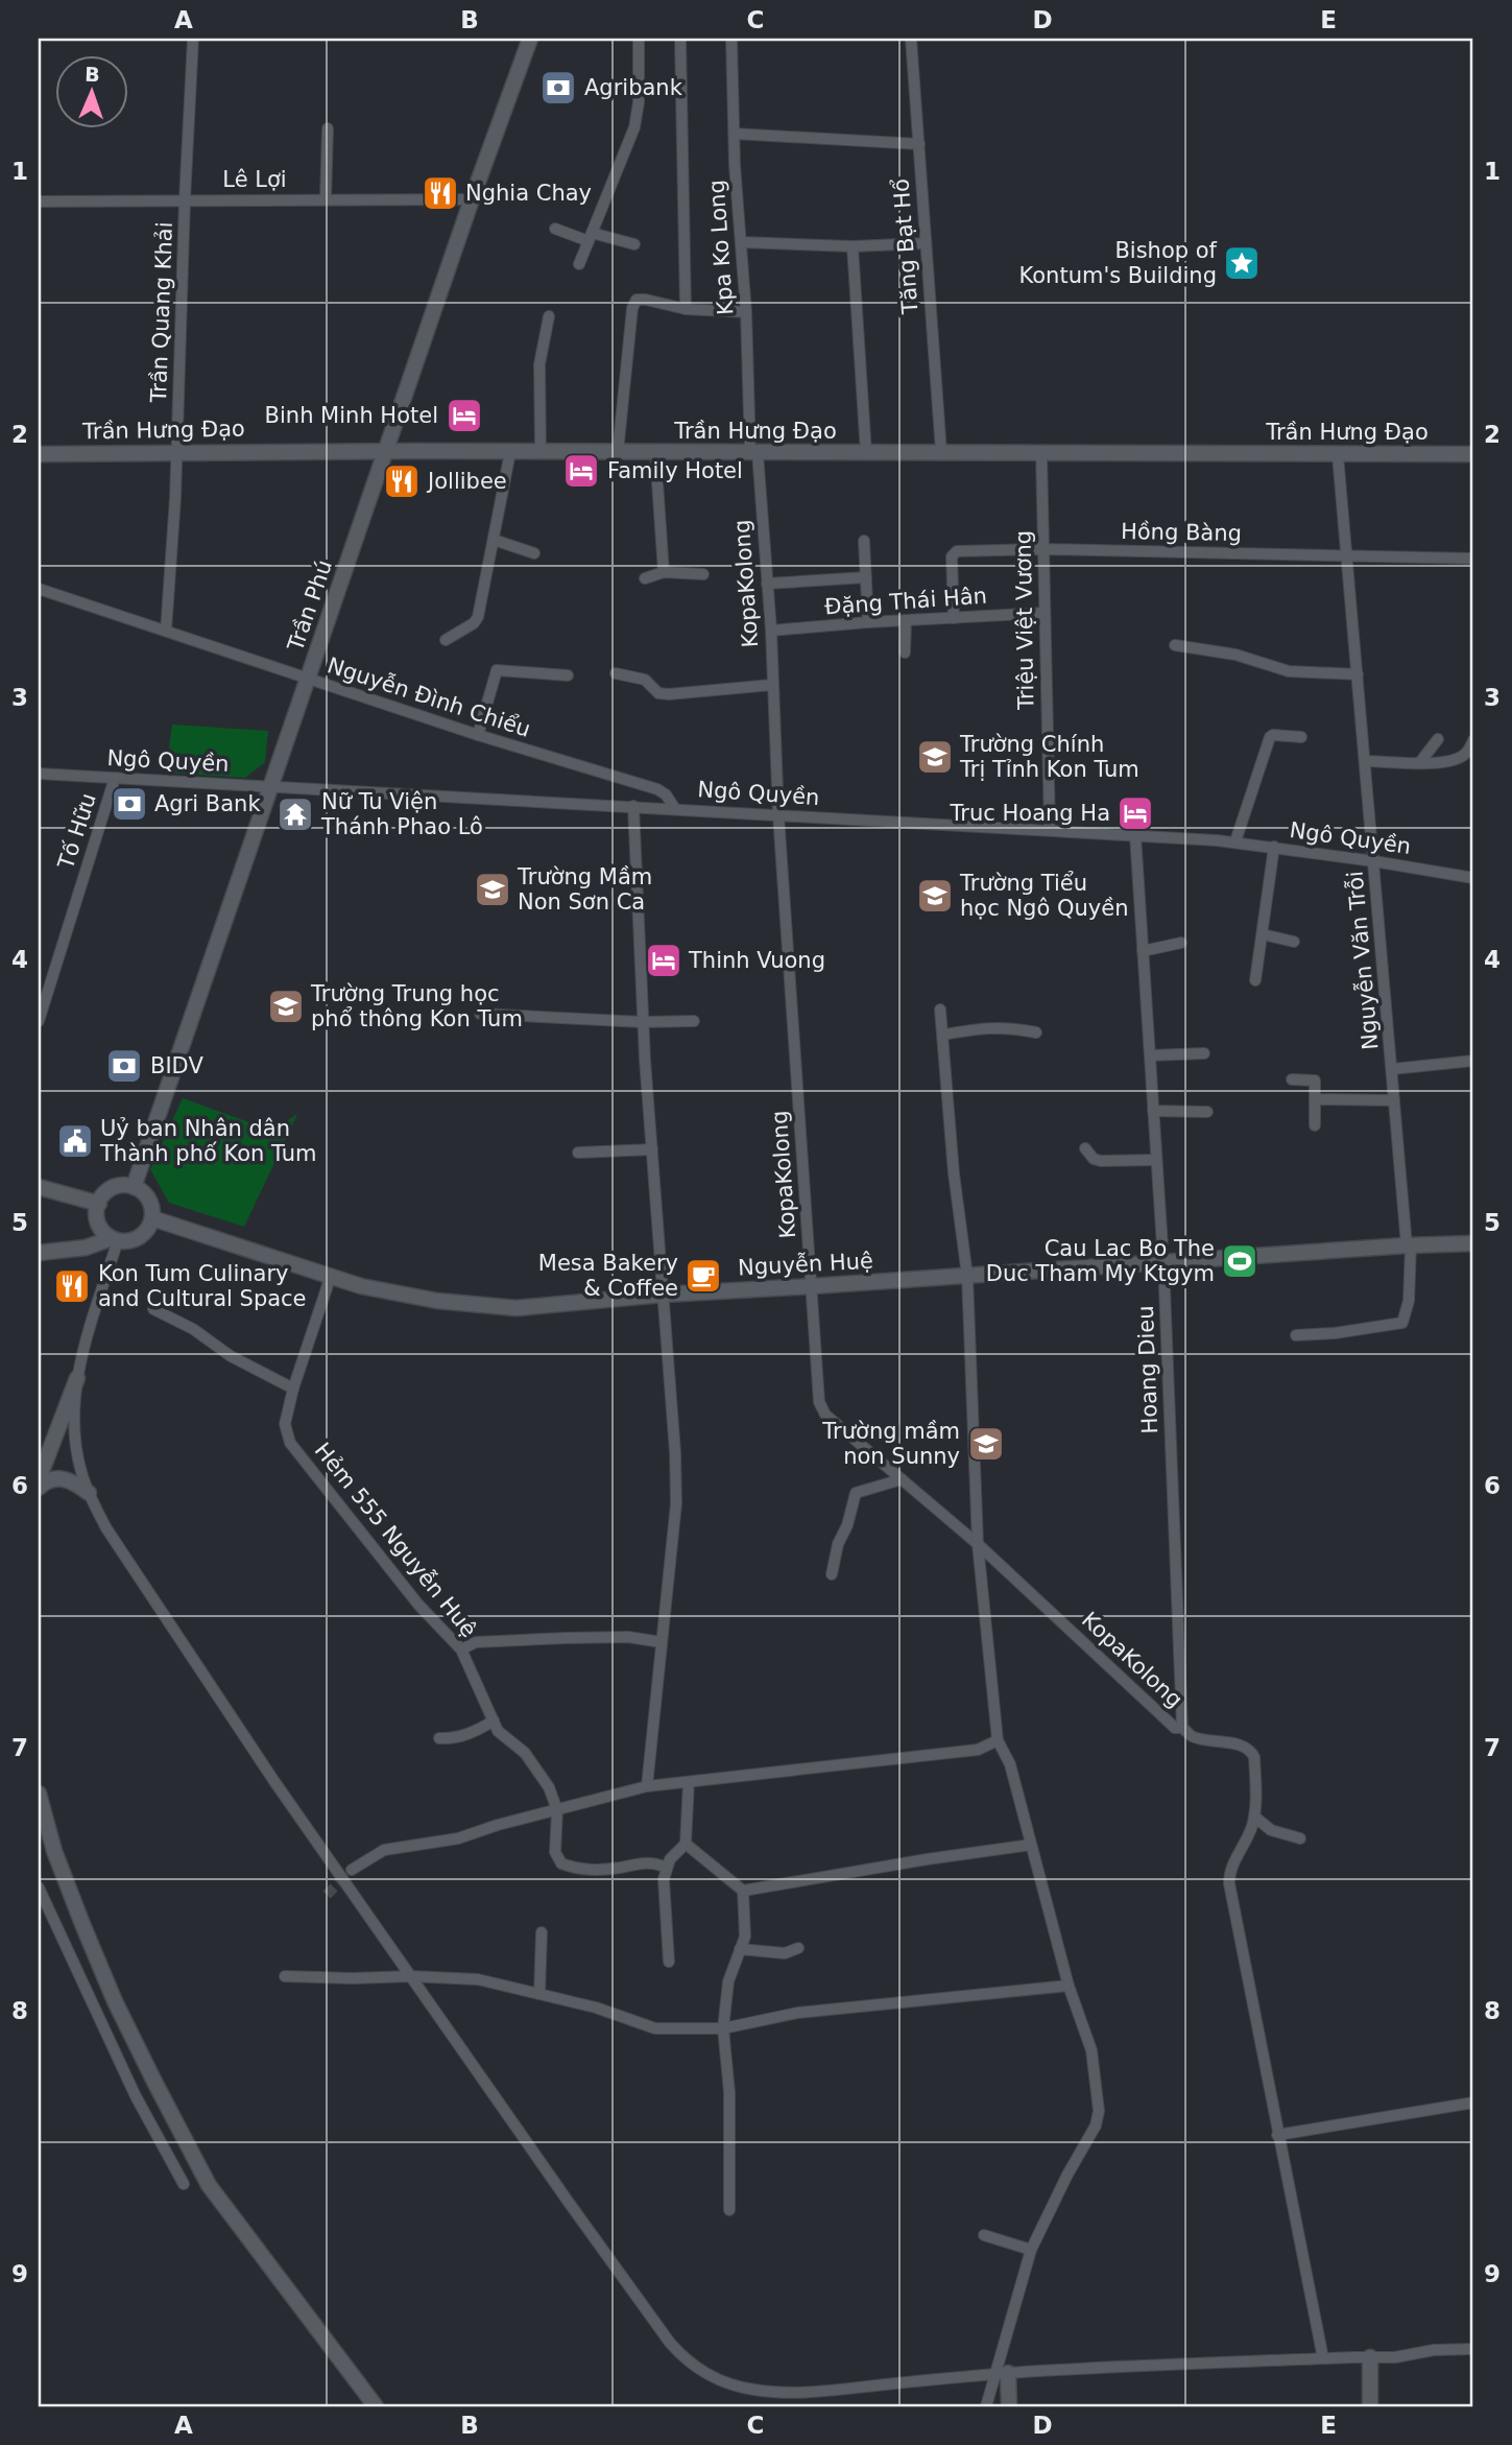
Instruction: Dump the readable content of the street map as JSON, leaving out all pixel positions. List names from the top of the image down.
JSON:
{
  "streets": {
    "street": [
      "Lê Lợi",
      "Tăng Bạt Hổ",
      "Kpa Ko Long",
      "Trần Quang Khải",
      "Trần Hưng Đạo",
      "Hồng Bàng",
      "KopaKolong",
      "Đặng Thái Hân",
      "Trần Phú",
      "Triệu Việt Vương",
      "Nguyễn Đình Chiểu",
      "Ngô Quyền",
      "Tố Hữu",
      "Nguyễn Văn Trỗi",
      "Nguyễn Huệ",
      "Hoang Dieu",
      "Hẻm 555 Nguyễn Huệ"
    ]
  },
  "crossings": [
    ["Lê Lợi", "Trần Quang Khải"],
    ["Lê Lợi", "Trần Phú"],
    ["Tăng Bạt Hổ", "Trần Hưng Đạo"],
    ["Kpa Ko Long", "Trần Hưng Đạo"],
    ["Kpa Ko Long", "KopaKolong"],
    ["Trần Quang Khải", "Trần Hưng Đạo"],
    ["Trần Quang Khải", "Nguyễn Đình Chiểu"],
    ["Trần Hưng Đạo", "KopaKolong"],
    ["Trần Hưng Đạo", "Trần Phú"],
    ["Trần Hưng Đạo", "Triệu Việt Vương"],
    ["Trần Hưng Đạo", "Nguyễn Văn Trỗi"],
    ["Hồng Bàng", "Đặng Thái Hân"],
    ["Hồng Bàng", "Triệu Việt Vương"],
    ["Hồng Bàng", "Nguyễn Văn Trỗi"],
    ["KopaKolong", "Đặng Thái Hân"],
    ["KopaKolong", "Ngô Quyền"],
    ["KopaKolong", "Nguyễn Huệ"],
    ["KopaKolong", "Hoang Dieu"],
    ["Đặng Thái Hân", "Triệu Việt Vương"],
    ["Trần Phú", "Nguyễn Đình Chiểu"],
    ["Trần Phú", "Ngô Quyền"],
    ["Trần Phú", "Nguyễn Huệ"],
    ["Triệu Việt Vương", "Ngô Quyền"],
    ["Nguyễn Đình Chiểu", "Ngô Quyền"],
    ["Ngô Quyền", "Tố Hữu"],
    ["Ngô Quyền", "Nguyễn Văn Trỗi"],
    ["Ngô Quyền", "Hoang Dieu"],
    ["Nguyễn Văn Trỗi", "Nguyễn Huệ"],
    ["Nguyễn Huệ", "Hoang Dieu"],
    ["Nguyễn Huệ", "Hẻm 555 Nguyễn Huệ"]
  ],
  "places": {
    "bank": ["Agribank", "Agri Bank", "BIDV"],
    "restaurant": ["Nghia Chay", "Jollibee", "Kon Tum Culinary and Cultural Space"],
    "place": ["Bishop of Kontum's Building"],
    "hotel": [
      "Binh Minh Hotel",
      "Family Hotel",
      "Truc Hoang Ha",
      "Thinh Vuong"
    ],
    "school or university": [
      "Trường Chính Trị Tỉnh Kon Tum",
      "Trường Mầm Non Sơn Ca",
      "Trường Tiểu học Ngô Quyền",
      "Trường Trung học phổ thông Kon Tum",
      "Trường mầm non Sunny"
    ],
    "temple": ["Nữ Tu Viện Thánh Phao Lô"],
    "public building": ["Uỷ ban Nhân dân Thành phố Kon Tum"],
    "sports": ["Cau Lac Bo The Duc Tham My Ktgym"],
    "cafe": ["Mesa Bakery & Coffee"]
  },
  "north": "top",
  "grid": {
    "columns": [
      "A",
      "B",
      "C",
      "D",
      "E"
    ],
    "rows": [
      "1",
      "2",
      "3",
      "4",
      "5",
      "6",
      "7",
      "8",
      "9"
    ]
  }
}
